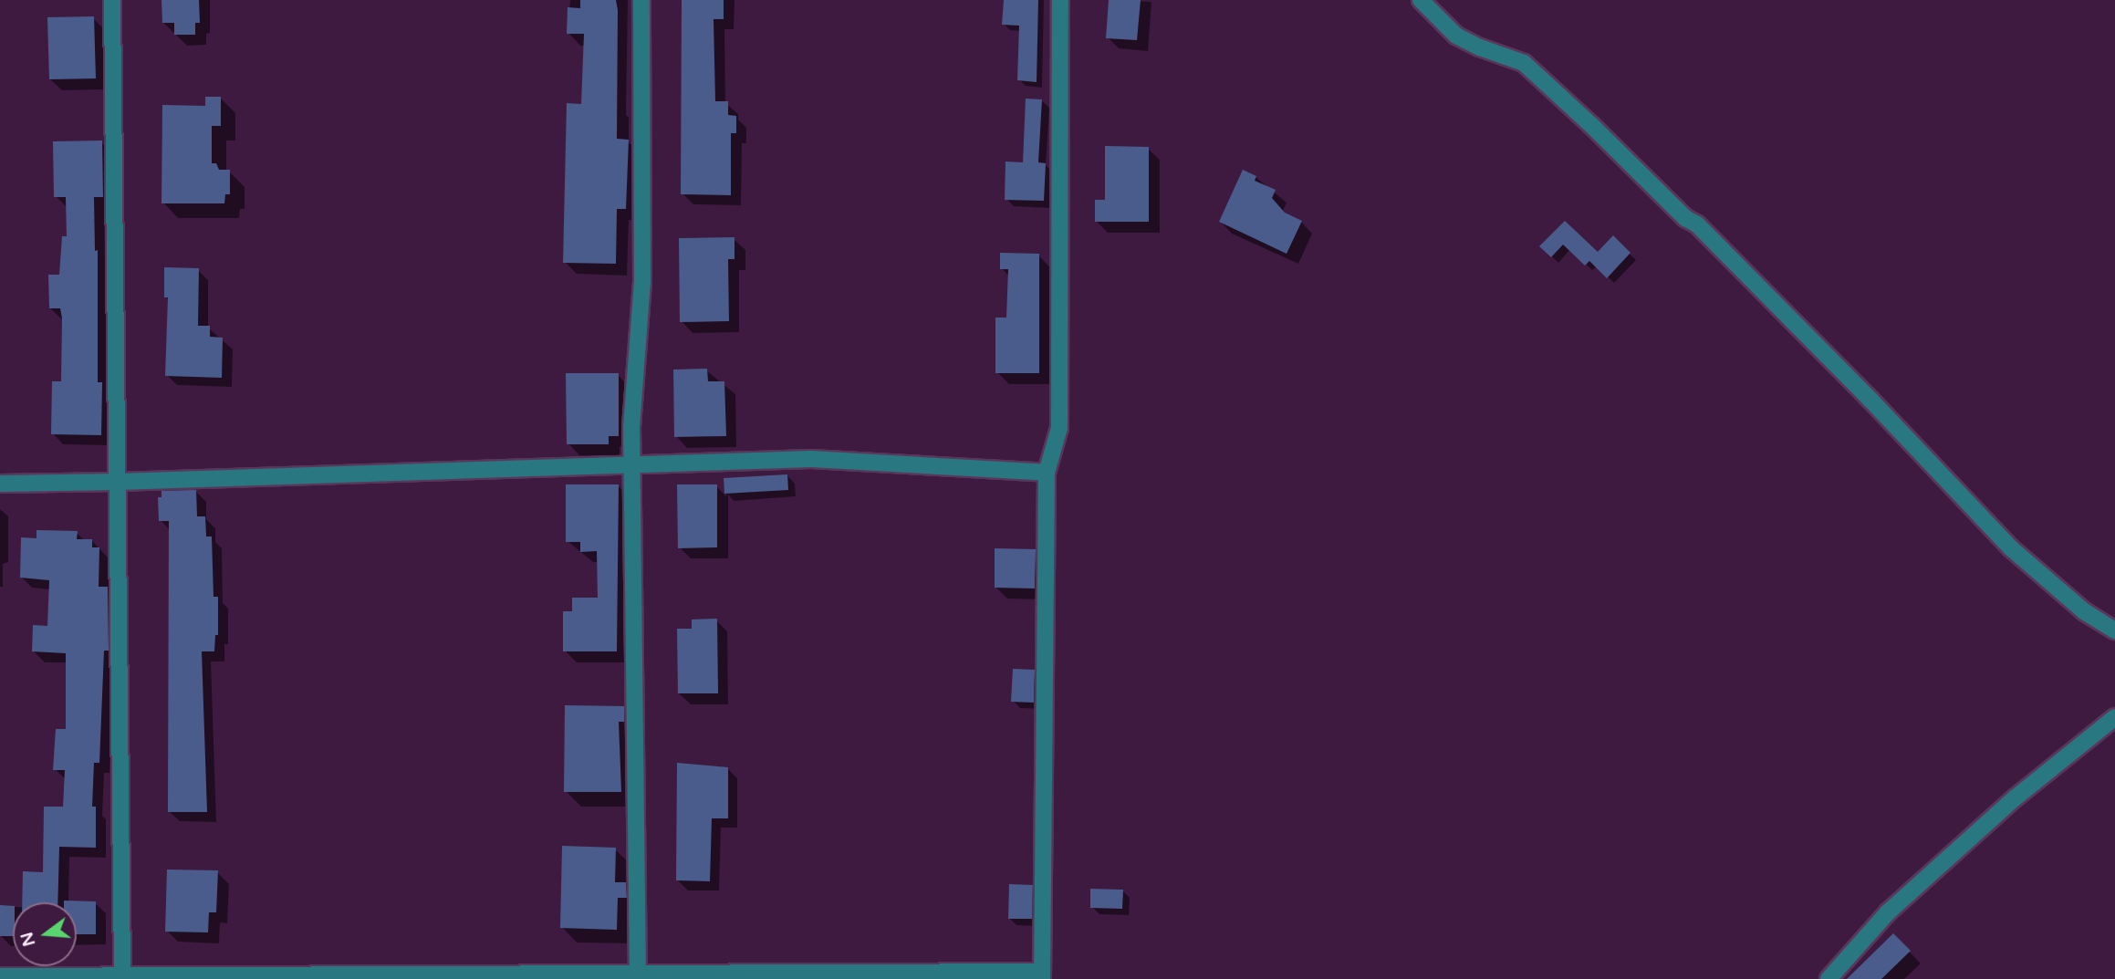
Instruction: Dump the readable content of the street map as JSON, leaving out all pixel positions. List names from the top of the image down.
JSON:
{
  "north": "left"
}
